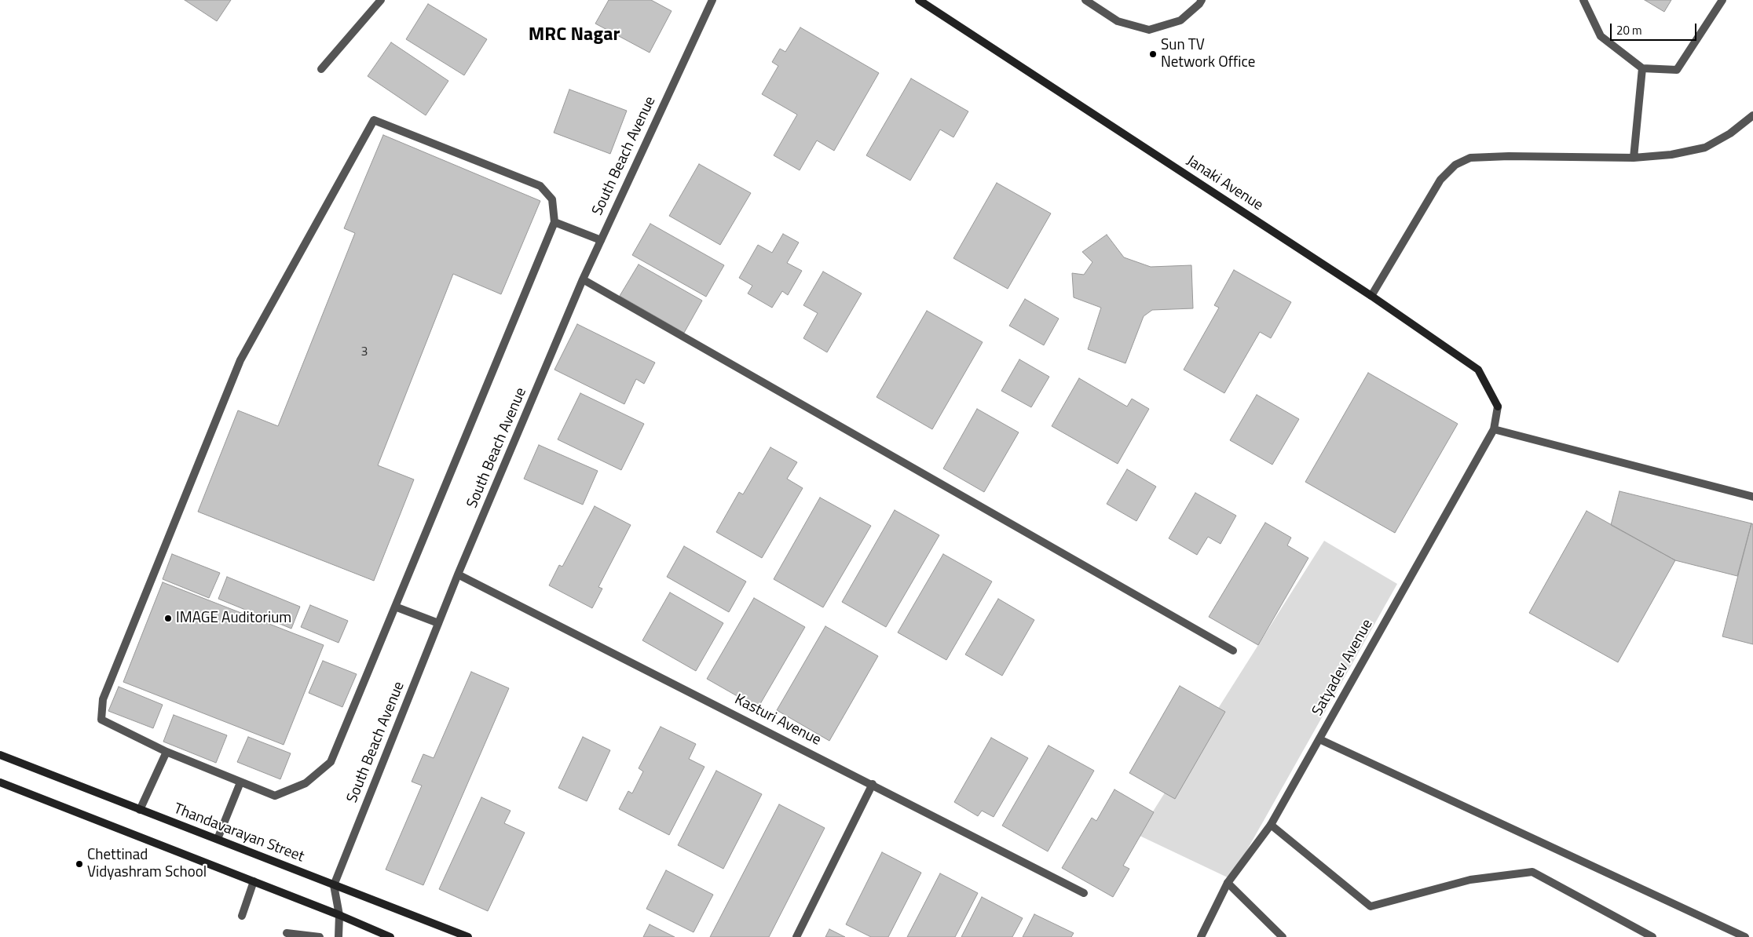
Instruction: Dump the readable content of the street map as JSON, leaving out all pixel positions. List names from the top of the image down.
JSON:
{
  "streets": {
    "street": [
      "South Beach Avenue",
      "Janaki Avenue",
      "Satyadev Avenue",
      "Kasturi Avenue",
      "Thandavarayan Street"
    ]
  },
  "crossings": [
    ["South Beach Avenue", "Kasturi Avenue"],
    ["South Beach Avenue", "Thandavarayan Street"],
    ["Janaki Avenue", "Satyadev Avenue"]
  ],
  "districts": ["MRC Nagar"],
  "places": ["Sun TV Network Office", "IMAGE Auditorium", "Chettinad Vidyashram School"],
  "house_numbers": ["3"],
  "scale_bar": "20 m"
}
